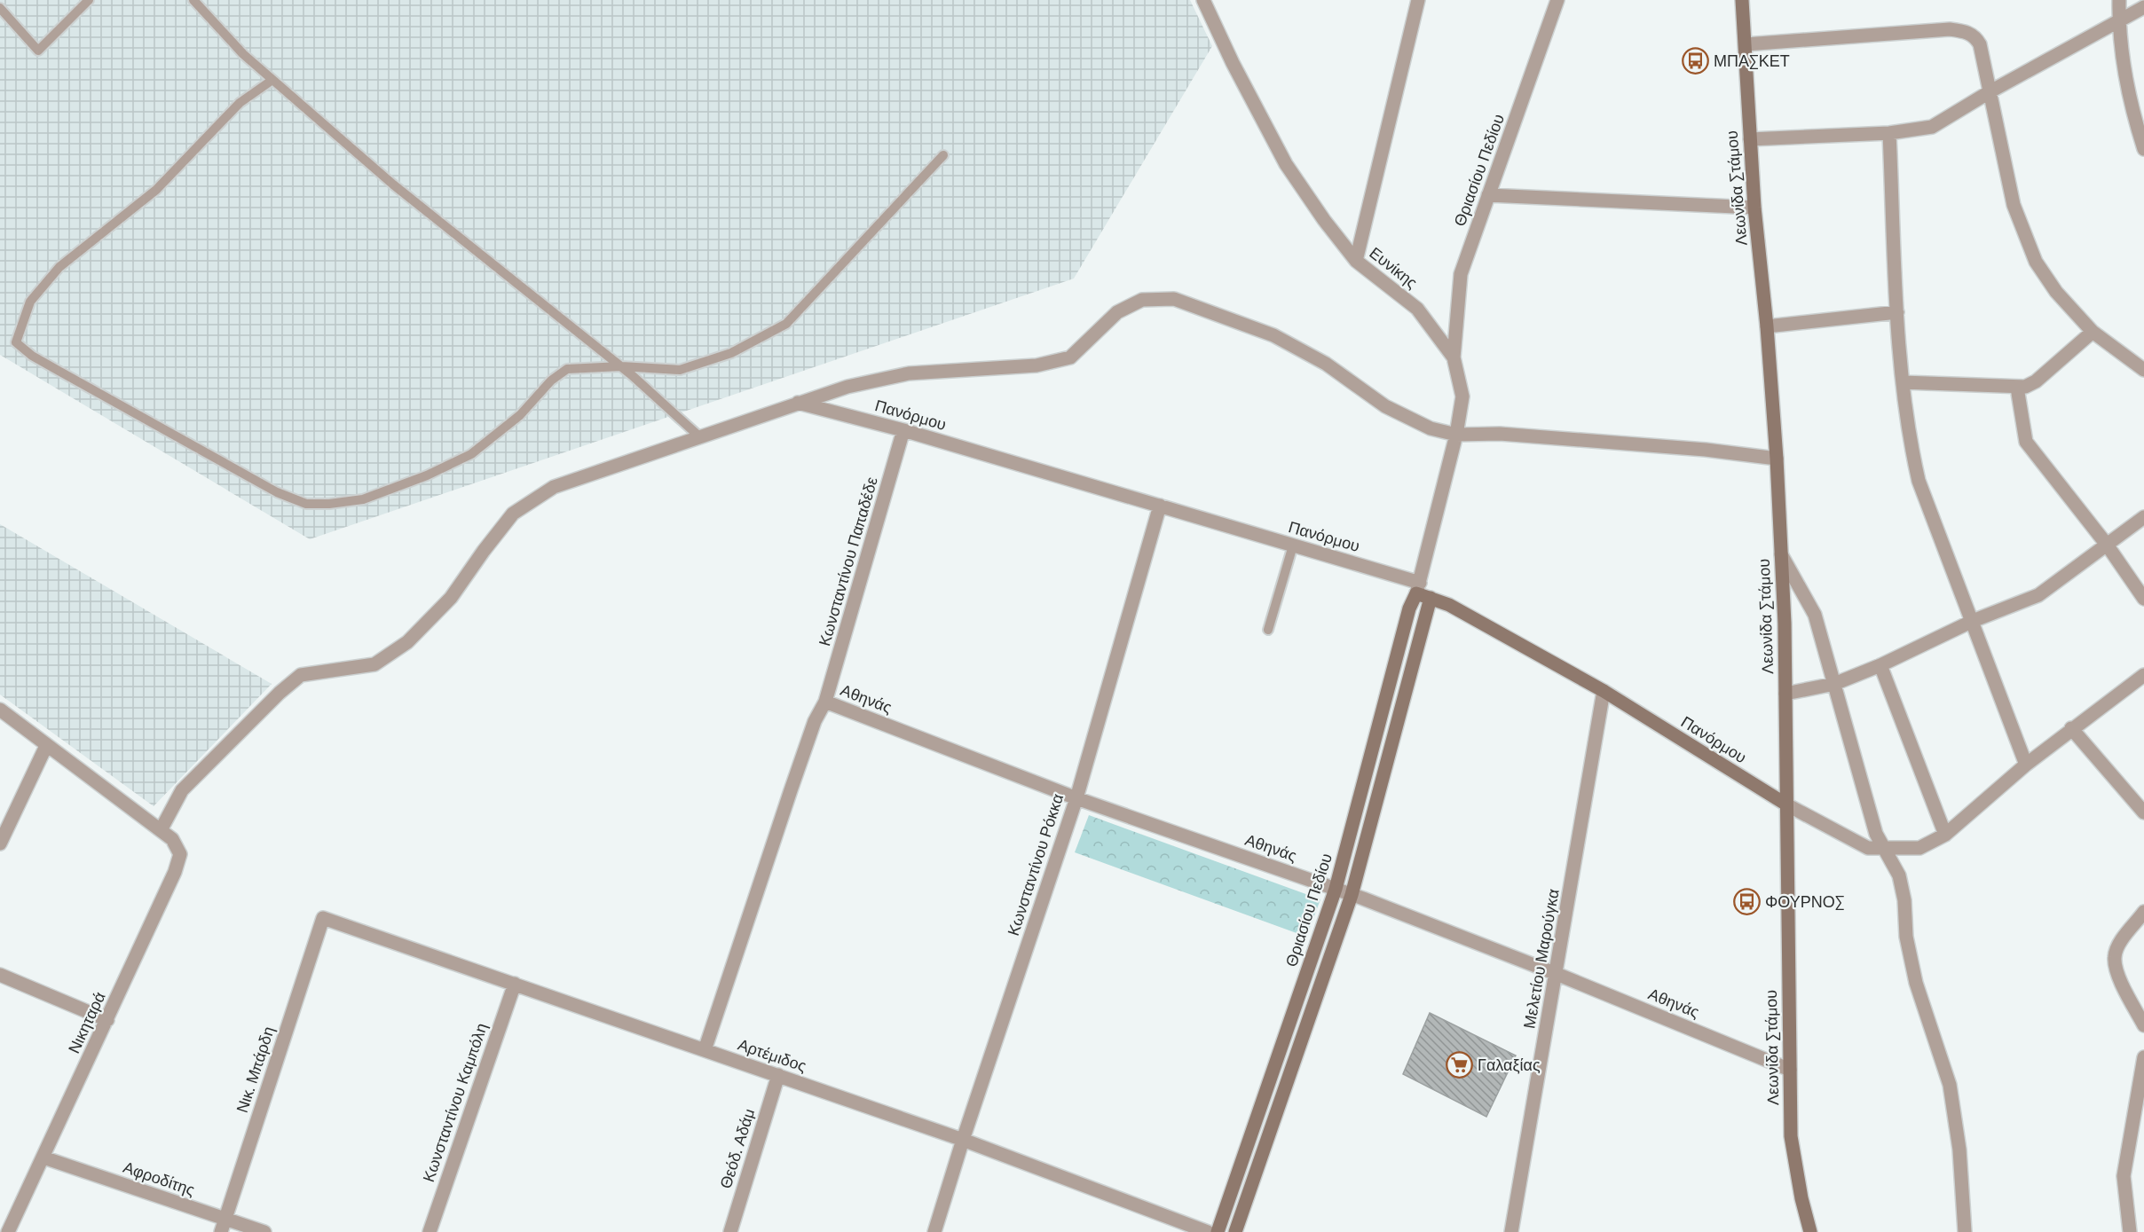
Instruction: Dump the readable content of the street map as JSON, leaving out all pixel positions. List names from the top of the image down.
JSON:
{
  "streets": {
    "main road": ["Θριασίου Πεδίου", "Λεωνίδα Στάμου", "Πανόρμου"],
    "street": [
      "Ευνίκης",
      "Κωνσταντίνου Παπαδέδε",
      "Αθηνάς",
      "Κωνσταντίνου Ρόκκα",
      "Μελετίου Μαρούγκα",
      "Νικηταρά",
      "Αρτέμιδος",
      "Νικ. Μπάρδη",
      "Κωνσταντίνου Καμπόλη",
      "Θεόδ. Αδάμ",
      "Αφροδίτης"
    ]
  },
  "crossings": [
    ["Θριασίου Πεδίου", "Ευνίκης"],
    ["Θριασίου Πεδίου", "Πανόρμου"],
    ["Θριασίου Πεδίου", "Αθηνάς"],
    ["Λεωνίδα Στάμου", "Πανόρμου"],
    ["Λεωνίδα Στάμου", "Αθηνάς"],
    ["Ευνίκης", "Πανόρμου"],
    ["Πανόρμου", "Κωνσταντίνου Παπαδέδε"],
    ["Πανόρμου", "Κωνσταντίνου Ρόκκα"],
    ["Πανόρμου", "Μελετίου Μαρούγκα"],
    ["Κωνσταντίνου Παπαδέδε", "Αθηνάς"],
    ["Κωνσταντίνου Παπαδέδε", "Αρτέμιδος"],
    ["Αθηνάς", "Κωνσταντίνου Ρόκκα"],
    ["Αθηνάς", "Μελετίου Μαρούγκα"],
    ["Κωνσταντίνου Ρόκκα", "Αρτέμιδος"],
    ["Νικηταρά", "Αφροδίτης"],
    ["Αρτέμιδος", "Νικ. Μπάρδη"],
    ["Αρτέμιδος", "Κωνσταντίνου Καμπόλη"],
    ["Αρτέμιδος", "Θεόδ. Αδάμ"],
    ["Νικ. Μπάρδη", "Αφροδίτης"]
  ],
  "places": {
    "bus stop": ["ΜΠΑΣΚΕΤ", "ΦΟΥΡΝΟΣ"],
    "supermarket": ["Γαλαξίας"]
  }
}
